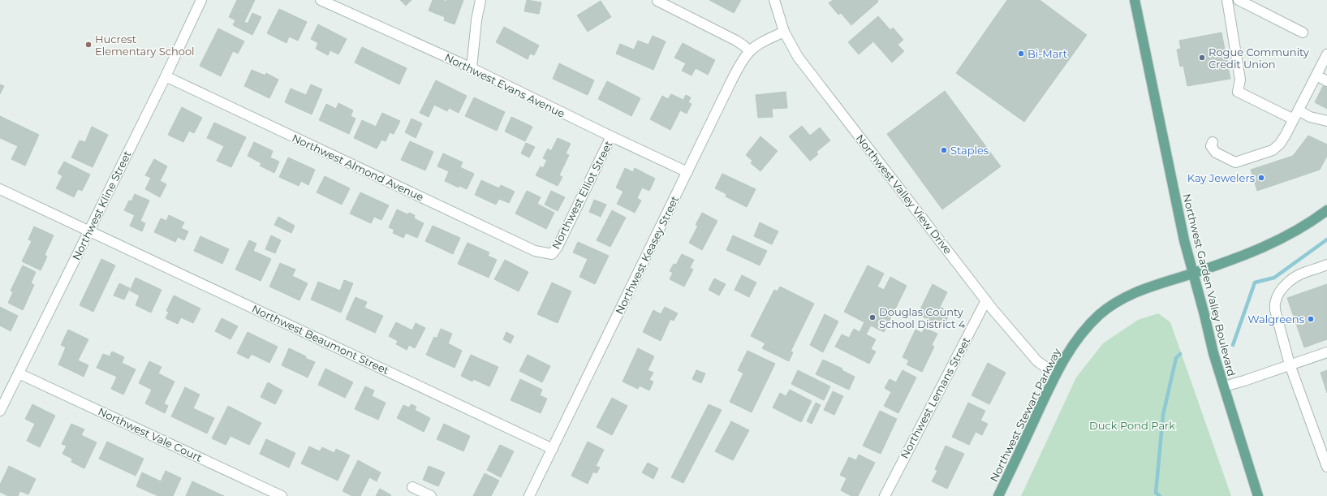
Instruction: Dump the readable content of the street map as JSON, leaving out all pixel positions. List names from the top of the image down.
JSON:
{
  "streets": {
    "main road": ["Northwest Garden Valley Boulevard", "Northwest Stewart Parkway"],
    "street": [
      "Northwest Evans Avenue",
      "Northwest Almond Avenue",
      "Northwest Valley View Drive",
      "Northwest Elliot Street",
      "Northwest Kline Street",
      "Northwest Keasey Street",
      "Northwest Beaumont Street",
      "Northwest Lemans Street",
      "Northwest Vale Court"
    ]
  },
  "crossings": [
    ["Northwest Evans Avenue", "Northwest Elliot Street"],
    ["Northwest Evans Avenue", "Northwest Keasey Street"],
    ["Northwest Almond Avenue", "Northwest Elliot Street"],
    ["Northwest Almond Avenue", "Northwest Kline Street"],
    ["Northwest Valley View Drive", "Northwest Keasey Street"],
    ["Northwest Valley View Drive", "Northwest Lemans Street"],
    ["Northwest Valley View Drive", "Northwest Stewart Parkway"],
    ["Northwest Kline Street", "Northwest Beaumont Street"],
    ["Northwest Kline Street", "Northwest Vale Court"],
    ["Northwest Keasey Street", "Northwest Beaumont Street"],
    ["Northwest Garden Valley Boulevard", "Northwest Stewart Parkway"]
  ],
  "parks": ["Duck Pond Park"],
  "places": [
    "Hucrest Elementary School",
    "Bi-Mart",
    "Rogue Community Credit Union",
    "Staples",
    "Kay Jewelers",
    "Douglas County School District 4",
    "Walgreens"
  ]
}
